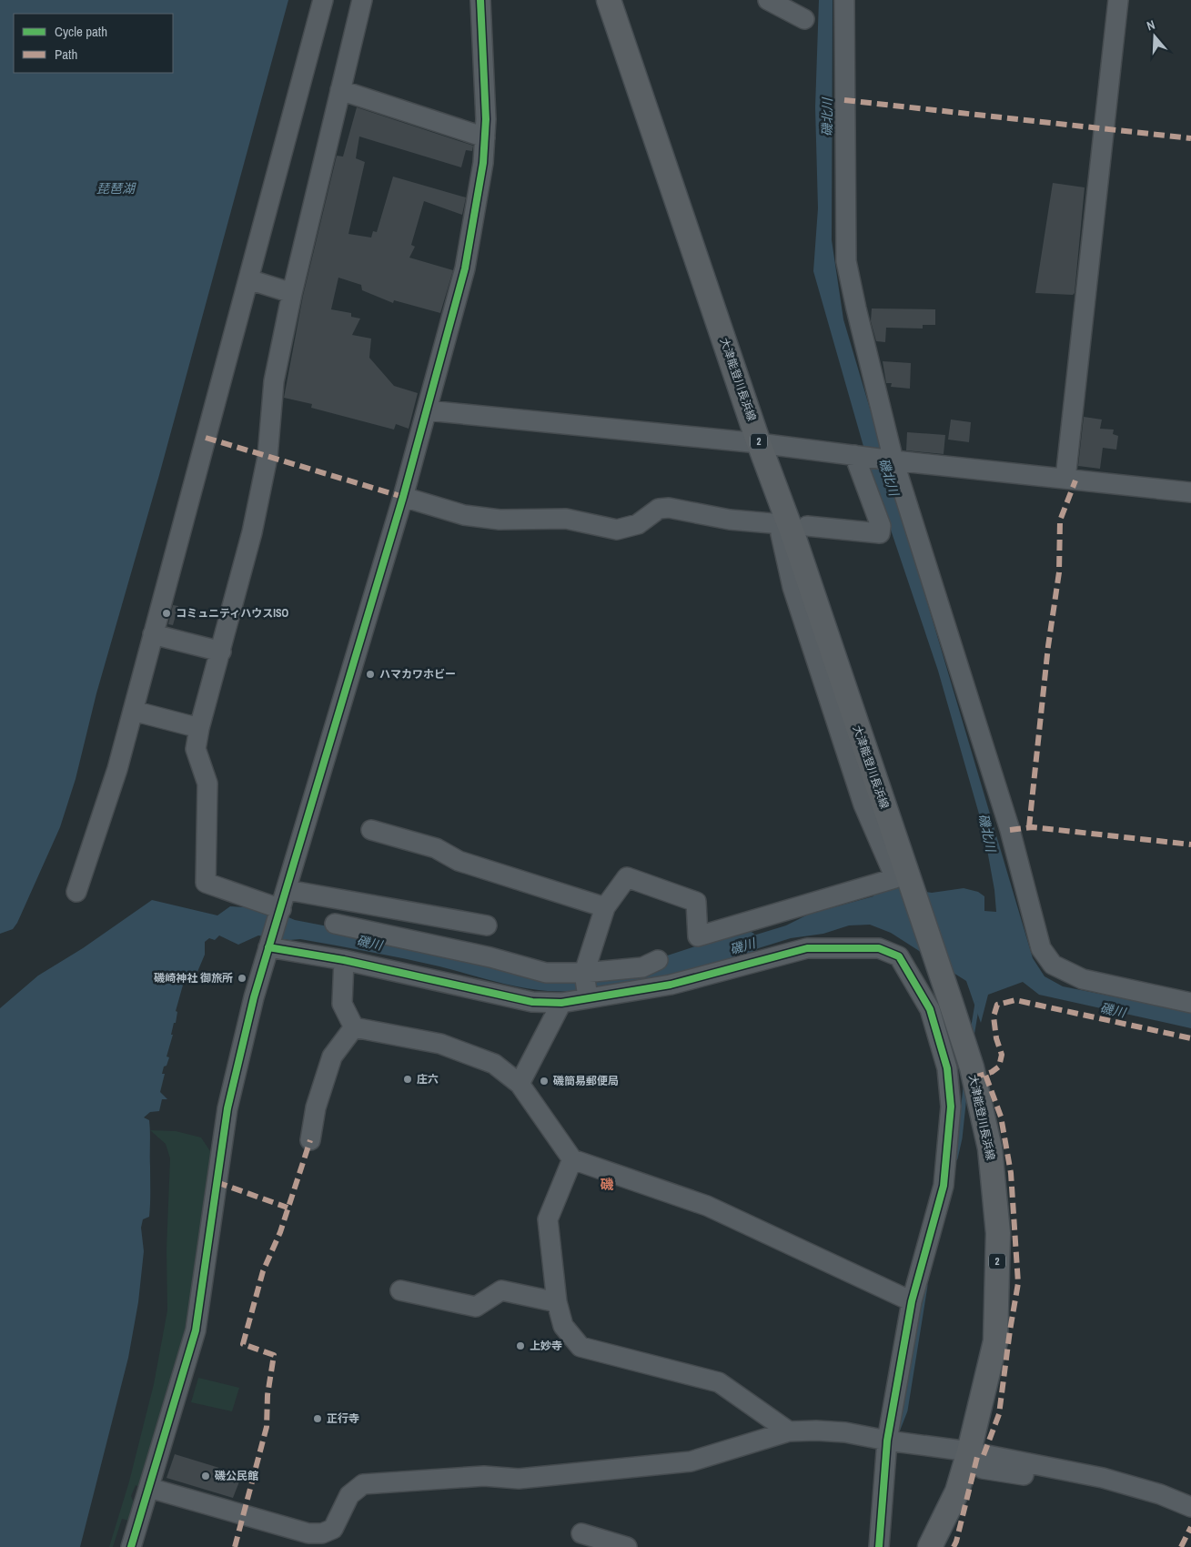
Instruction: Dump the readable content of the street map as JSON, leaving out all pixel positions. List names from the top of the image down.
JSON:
{
  "streets": {
    "main road": ["大津能登川長浜線", "2"]
  },
  "districts": ["磯"],
  "water": ["磯北川", "琵琶湖", "磯川"],
  "places": [
    "コミュニティハウスISO",
    "ハマカワホビー",
    "磯崎神社 御旅所",
    "庄六",
    "磯簡易郵便局",
    "上妙寺",
    "正行寺",
    "磯公民館"
  ],
  "legend": ["Cycle path", "Path"],
  "north": "top"
}
